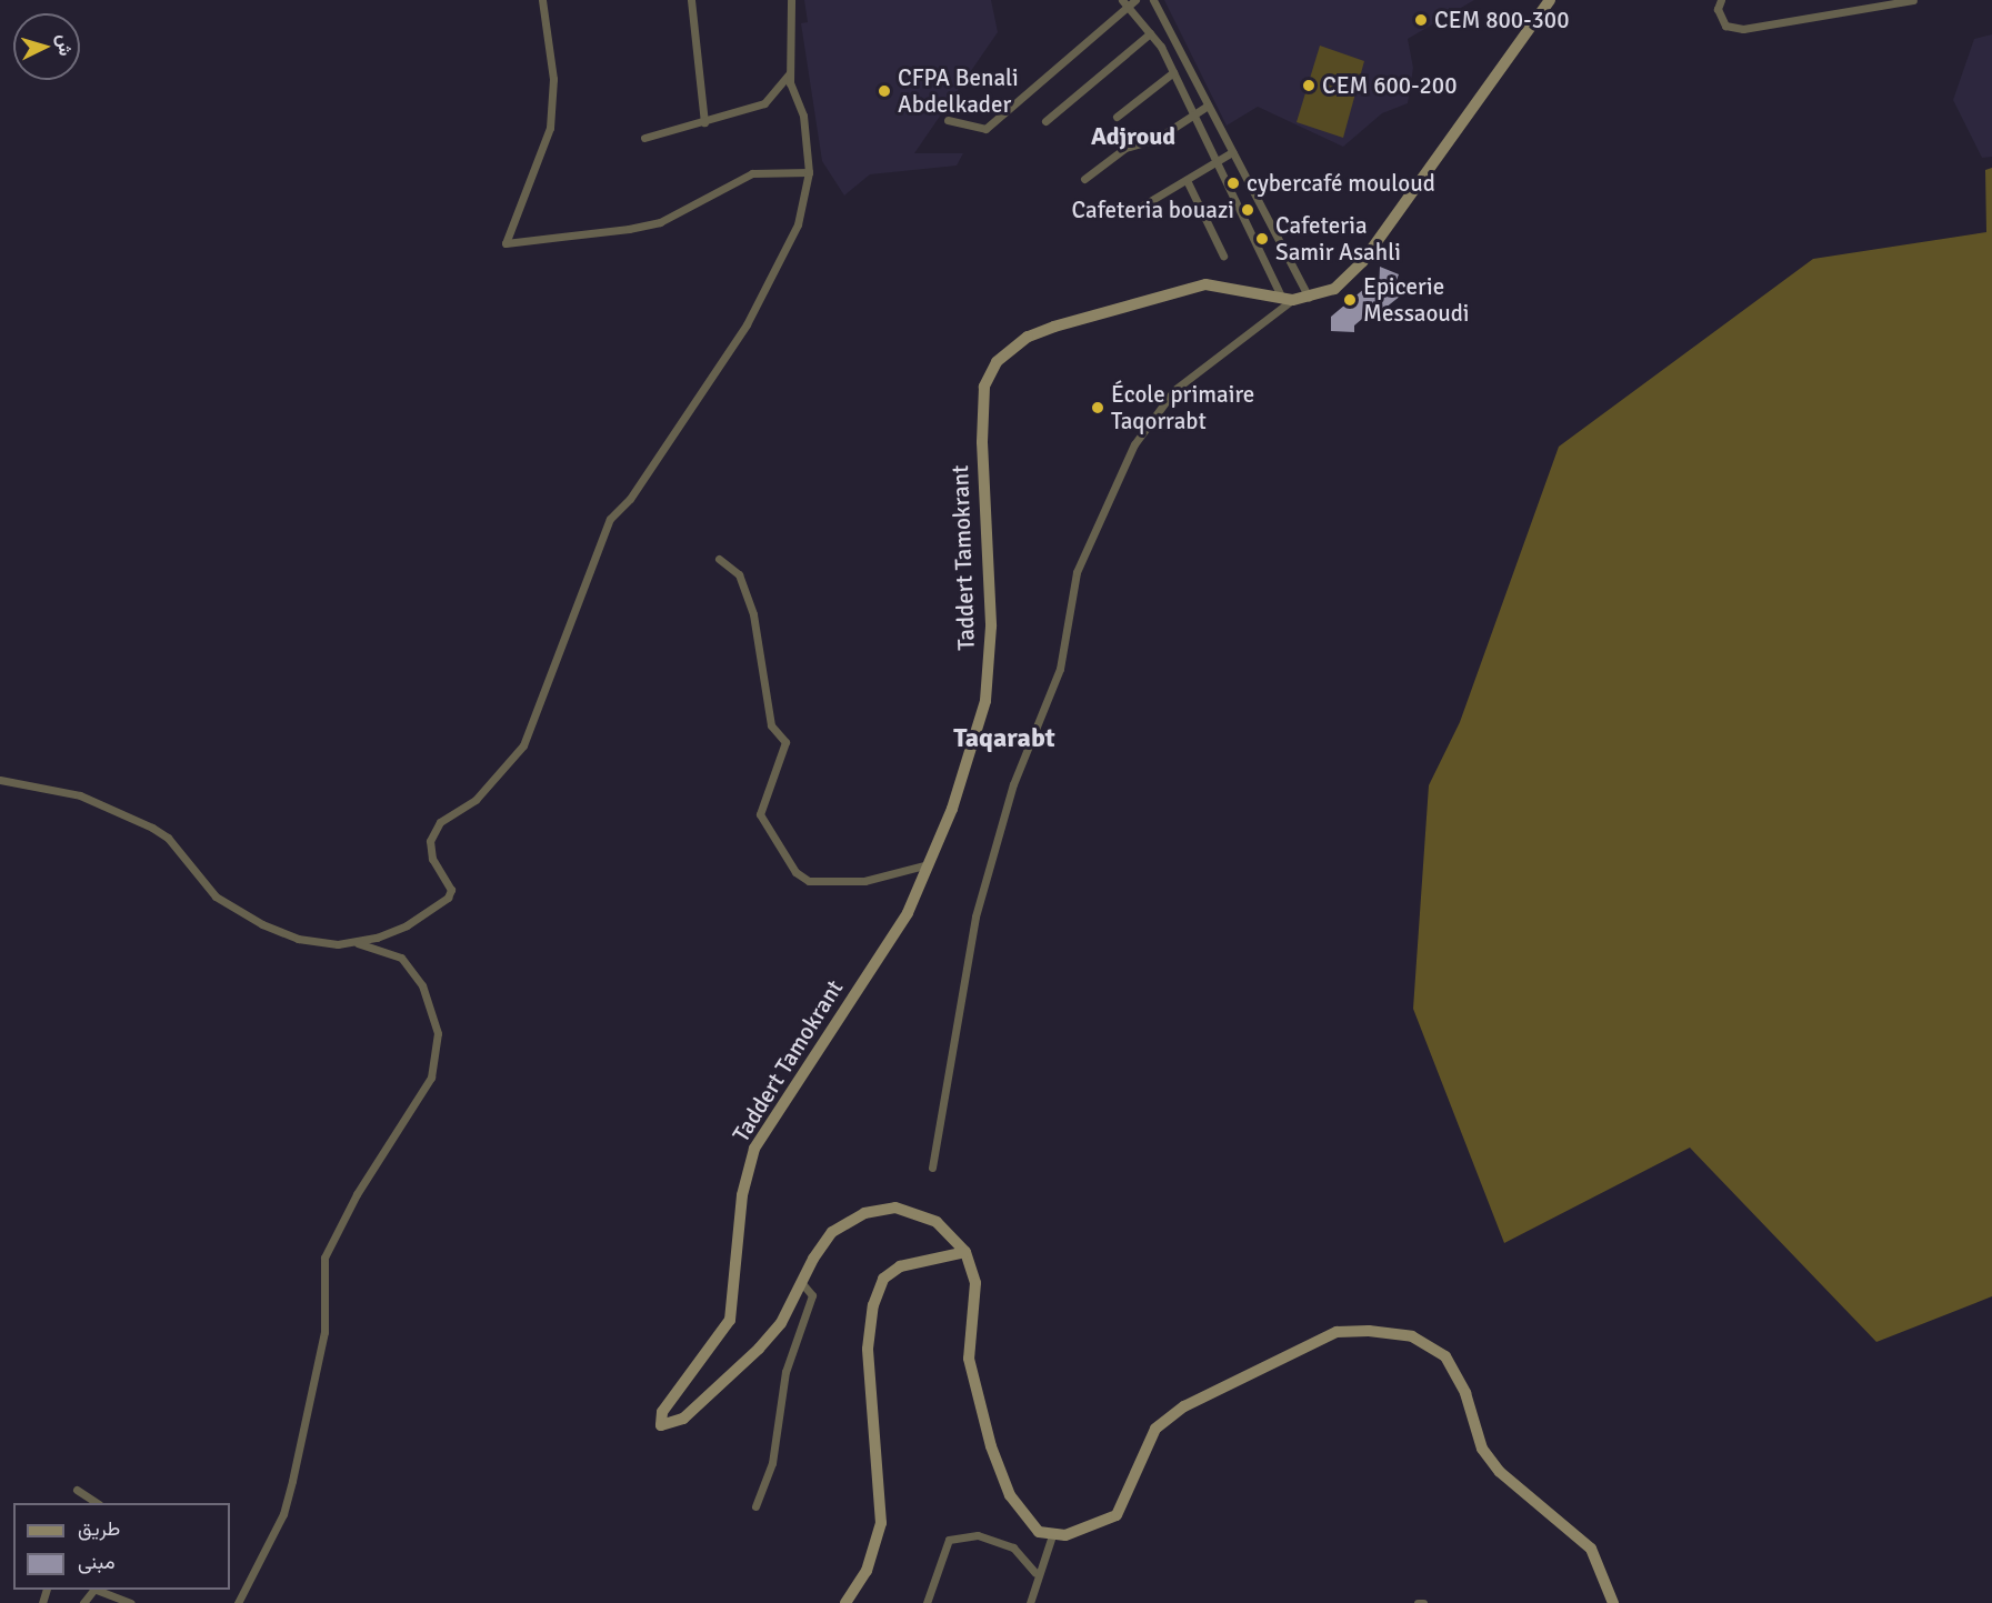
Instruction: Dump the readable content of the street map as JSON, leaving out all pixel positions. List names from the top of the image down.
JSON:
{
  "streets": {
    "main road": ["Taddert Tamokrant"]
  },
  "districts": ["Adjroud", "Taqarabt"],
  "places": [
    "CEM 800-300",
    "CEM 600-200",
    "CFPA Benali Abdelkader",
    "cybercafé mouloud",
    "Cafeteria bouazi",
    "Cafeteria Samir Asahli",
    "Epicerie Messaoudi",
    "École primaire Taqorrabt"
  ],
  "legend": ["طريق", "مبنى"],
  "north": "right"
}
